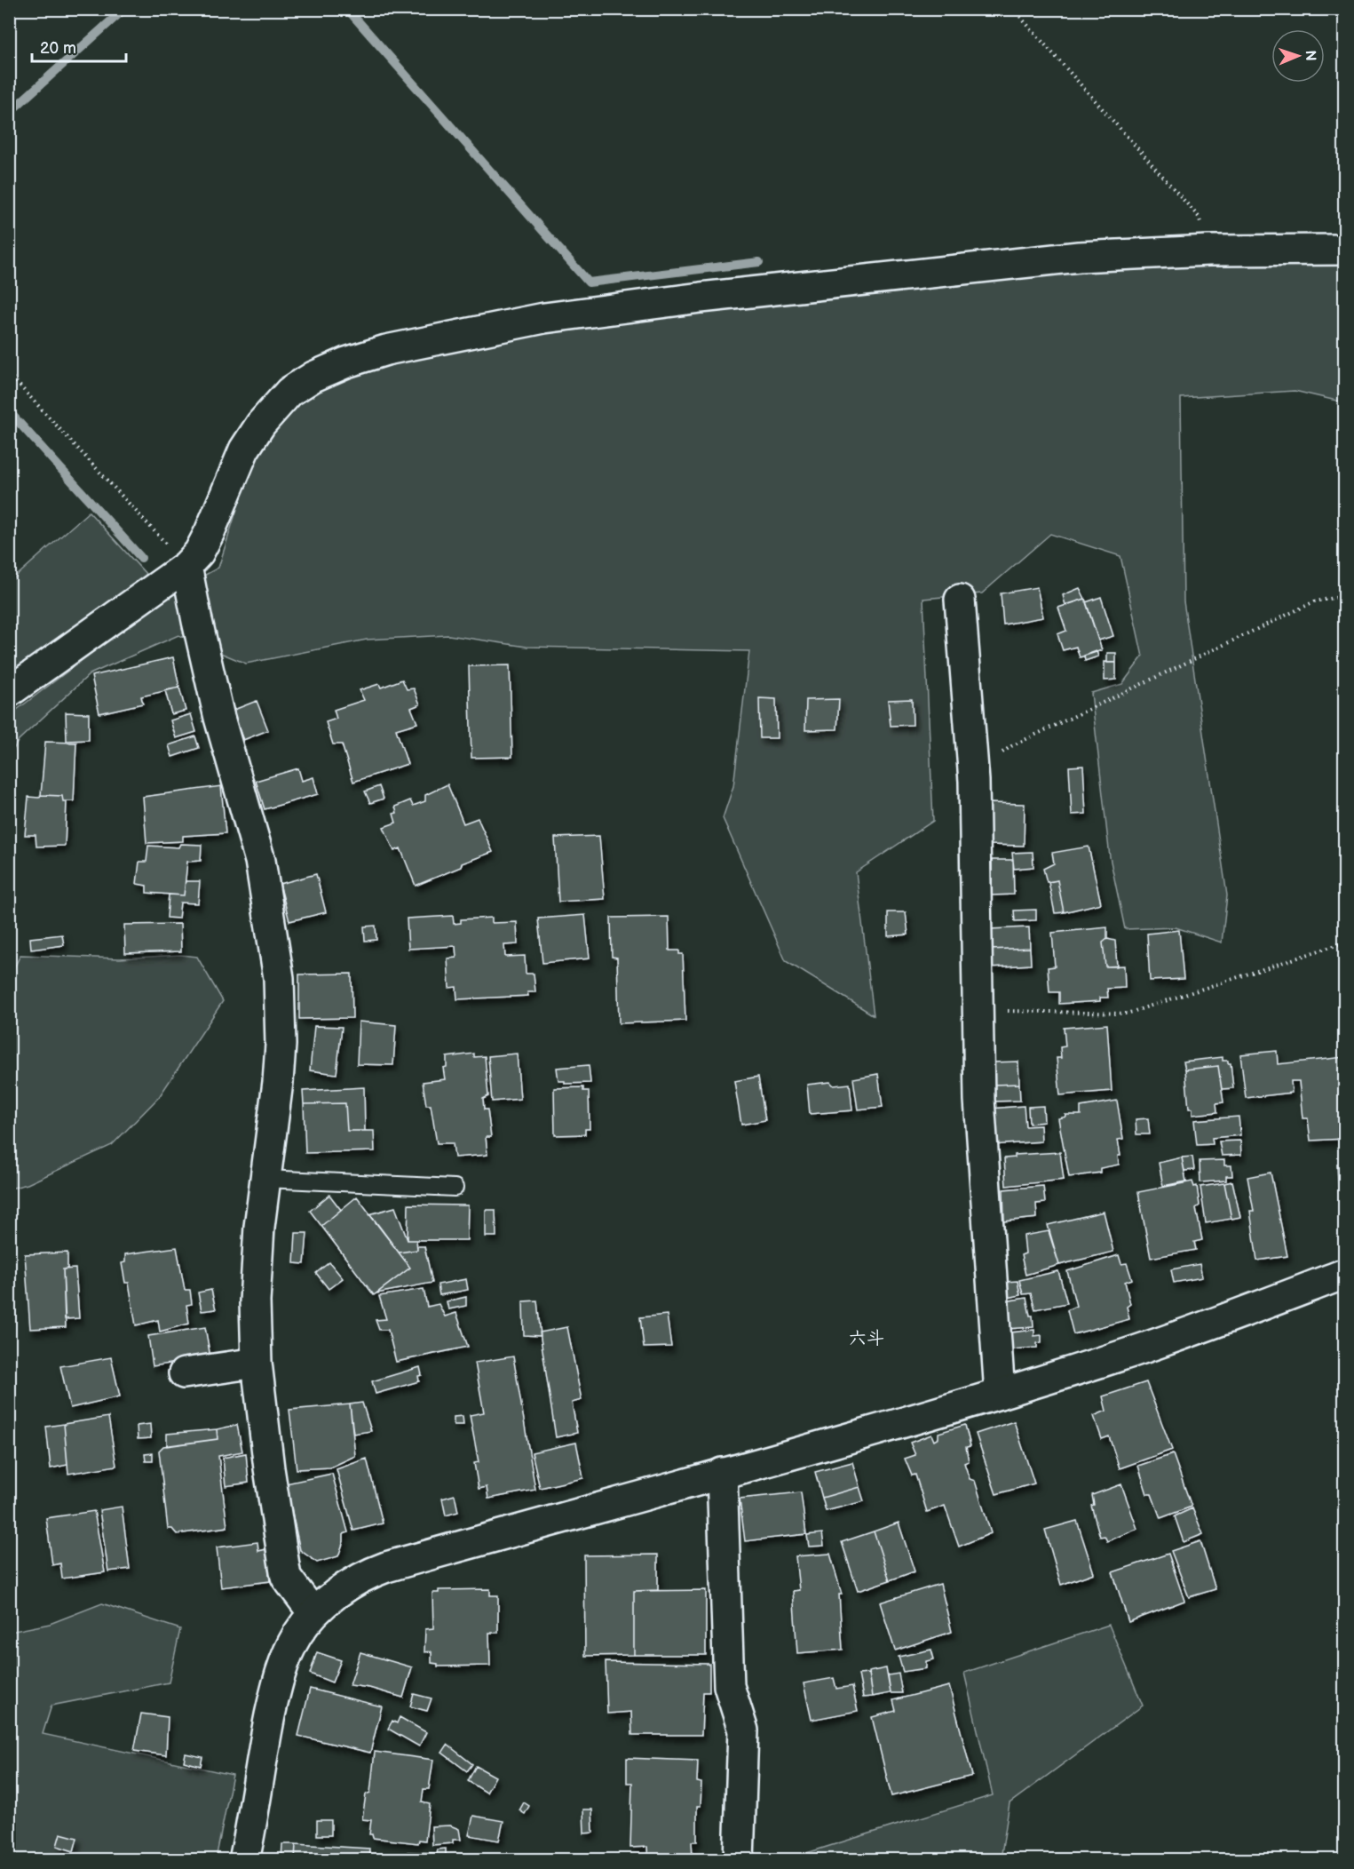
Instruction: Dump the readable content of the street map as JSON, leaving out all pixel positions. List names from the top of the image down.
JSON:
{
  "districts": ["六斗"],
  "scale_bar": "20 m",
  "north": "right"
}
